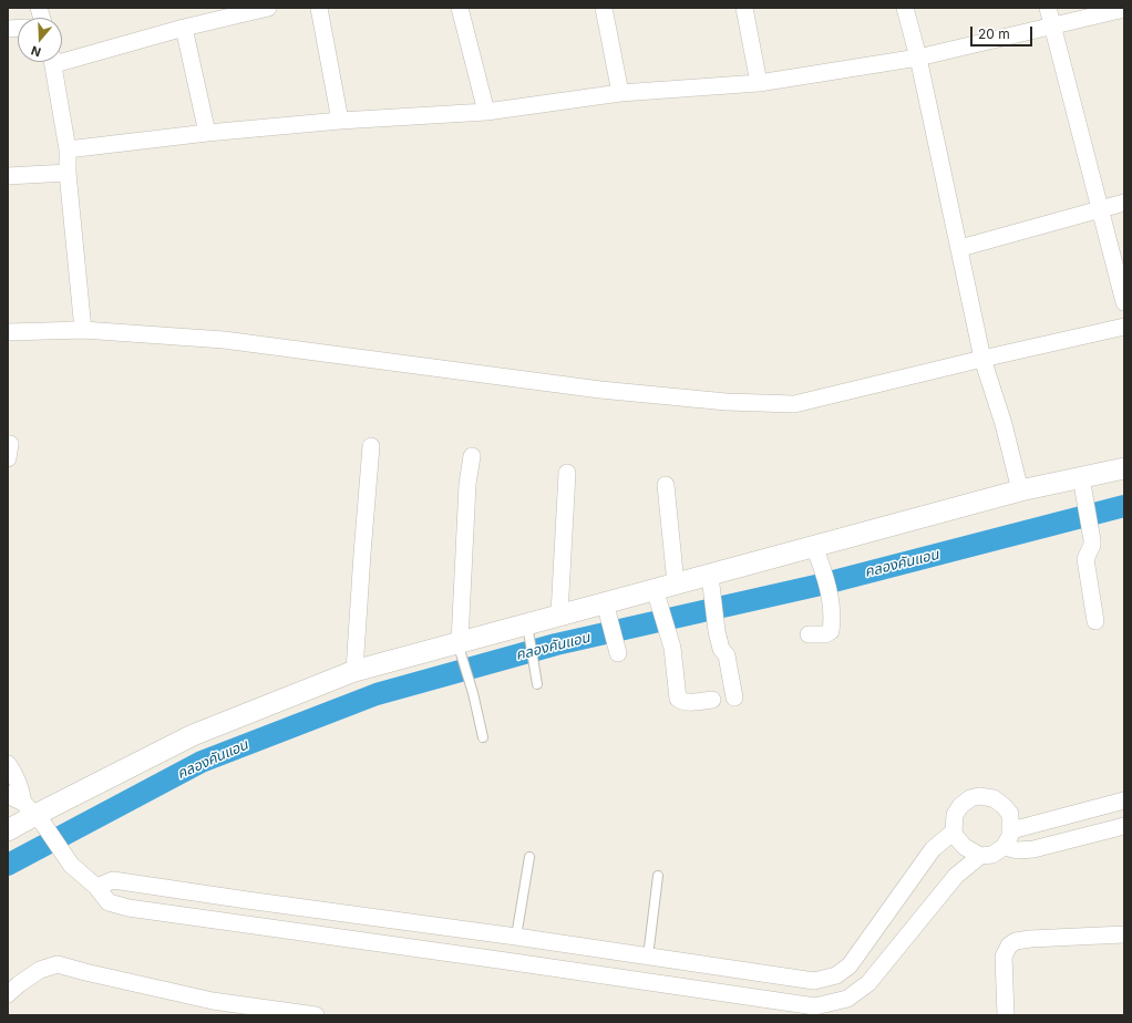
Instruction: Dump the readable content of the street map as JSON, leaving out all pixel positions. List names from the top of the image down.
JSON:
{
  "water": ["คลองคันแอน"],
  "scale_bar": "20 m",
  "north": "bottom"
}
